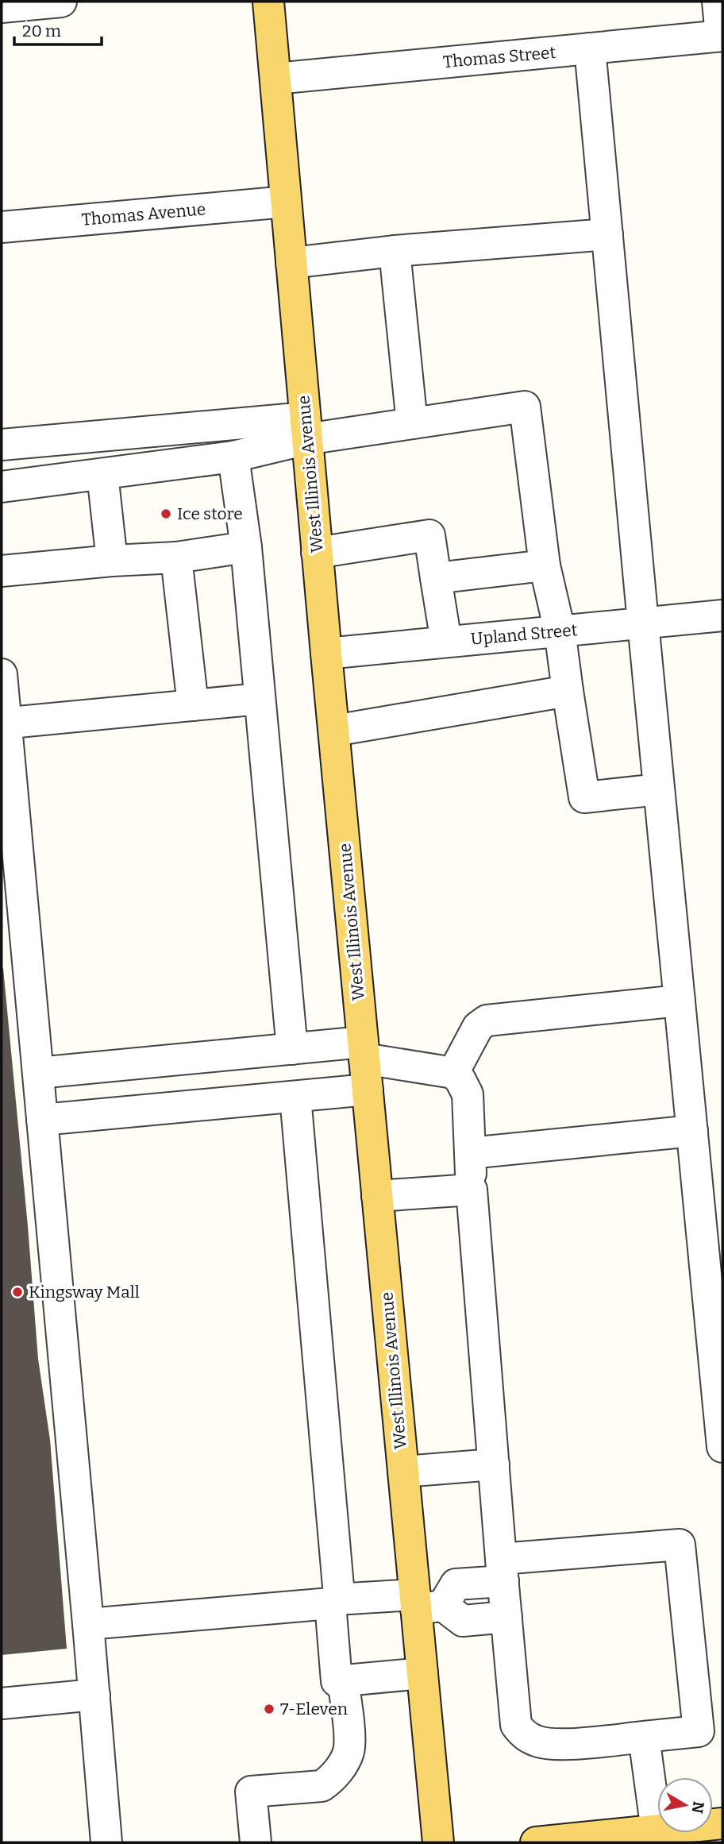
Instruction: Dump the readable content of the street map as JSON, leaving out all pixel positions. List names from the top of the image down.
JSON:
{
  "streets": {
    "main road": ["West Illinois Avenue"],
    "street": ["Thomas Street", "Thomas Avenue", "Upland Street"]
  },
  "crossings": [
    ["Thomas Street", "West Illinois Avenue"],
    ["Thomas Avenue", "West Illinois Avenue"],
    ["West Illinois Avenue", "Upland Street"]
  ],
  "places": ["Ice store", "Kingsway Mall", "7-Eleven"],
  "scale_bar": "20 m",
  "north": "right"
}
